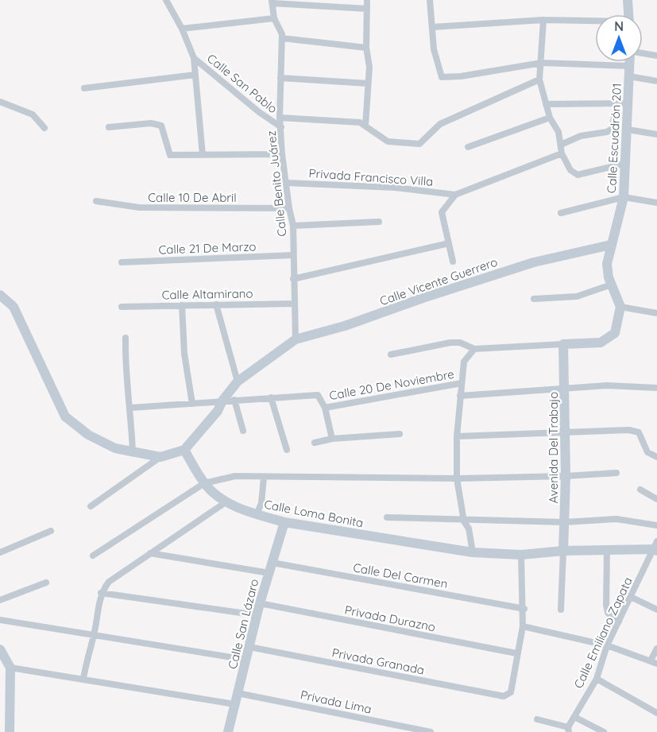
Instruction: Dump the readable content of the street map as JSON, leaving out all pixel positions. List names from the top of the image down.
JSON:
{
  "streets": {
    "street": [
      "Calle San Pablo",
      "Calle Escuadrón 201",
      "Privada Francisco Villa",
      "Calle Benito Juárez",
      "Calle 10 De Abril",
      "Calle 21 De Marzo",
      "Calle Vicente Guerrero",
      "Calle Altamirano",
      "Calle 20 De Noviembre",
      "Avenida Del Trabajo",
      "Calle Loma Bonita",
      "Calle Del Carmen",
      "Privada Durazno",
      "Calle San Lázaro",
      "Calle Emiliano Zapata",
      "Privada Granada",
      "Privada Lima"
    ]
  },
  "crossings": [
    ["Calle San Pablo", "Calle Benito Juárez"],
    ["Calle Escuadrón 201", "Calle Vicente Guerrero"],
    ["Privada Francisco Villa", "Calle Benito Juárez"],
    ["Calle Benito Juárez", "Calle 10 De Abril"],
    ["Calle Benito Juárez", "Calle 21 De Marzo"],
    ["Calle Benito Juárez", "Calle Vicente Guerrero"],
    ["Calle Benito Juárez", "Calle Altamirano"],
    ["Calle Vicente Guerrero", "Calle Loma Bonita"],
    ["Avenida Del Trabajo", "Calle Loma Bonita"],
    ["Calle Loma Bonita", "Calle San Lázaro"],
    ["Calle Loma Bonita", "Calle Emiliano Zapata"],
    ["Calle Del Carmen", "Calle San Lázaro"],
    ["Privada Durazno", "Calle San Lázaro"],
    ["Privada Durazno", "Privada Granada"],
    ["Calle San Lázaro", "Privada Granada"],
    ["Calle San Lázaro", "Privada Lima"]
  ],
  "north": "top"
}
